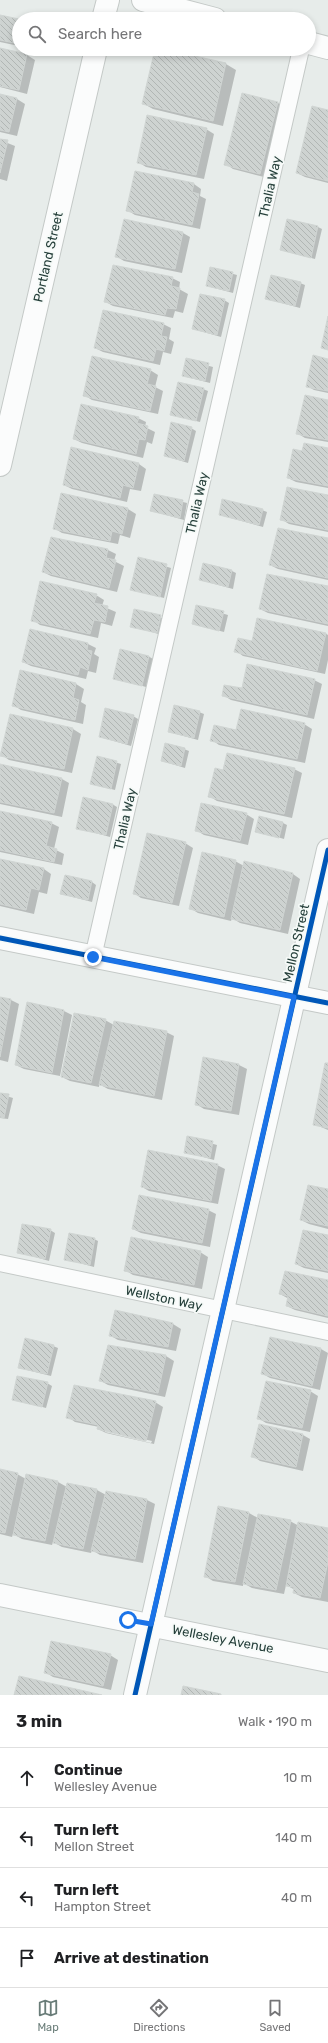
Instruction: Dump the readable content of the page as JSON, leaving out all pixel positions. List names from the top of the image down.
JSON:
{
  "streets": {
    "street": ["Portland Street", "Mellon Street", "Wellesley Avenue"],
    "lane": ["Thalia Way", "Wellston Way"]
  },
  "crossings": [
    ["Mellon Street", "Wellston Way"],
    ["Mellon Street", "Wellesley Avenue"]
  ],
  "page": {
    "search": "Search here",
    "heading": ["3 min", "Walk · 190 m"],
    "list": [
      ["Continue", "Wellesley Avenue", "10 m"],
      ["Turn left", "Mellon Street", "140 m"],
      ["Turn left", "Hampton Street", "40 m"],
      "Arrive at destination"
    ],
    "nav": ["Map", "Directions", "Saved"]
  }
}
